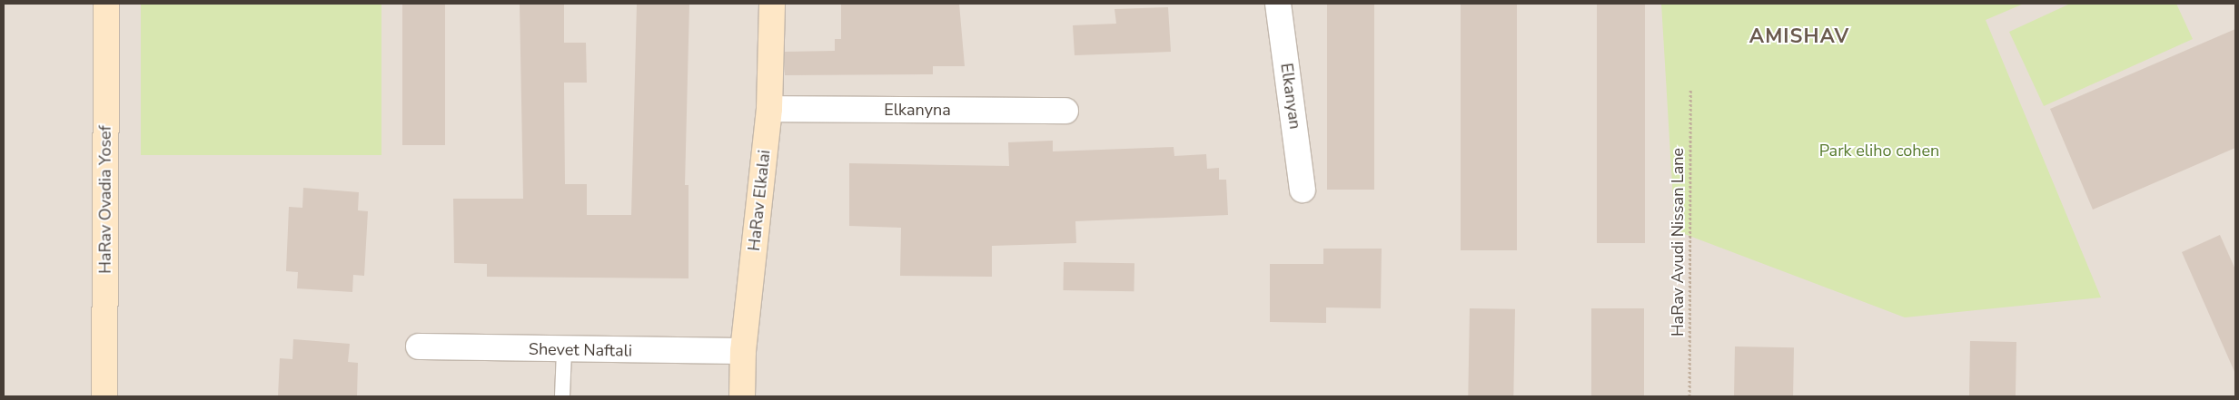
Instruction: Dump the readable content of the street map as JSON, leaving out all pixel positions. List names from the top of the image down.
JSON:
{
  "streets": {
    "street": [
      "Elkanyan",
      "Elkanyna",
      "HaRav Ovadia Yosef",
      "HaRav Elkalai",
      "Shevet Naftali"
    ],
    "path": ["HaRav Avudi Nissan Lane"]
  },
  "crossings": [
    ["Elkanyna", "HaRav Elkalai"],
    ["HaRav Elkalai", "Shevet Naftali"]
  ],
  "districts": ["AMISHAV"],
  "parks": ["Park eliho cohen"]
}
